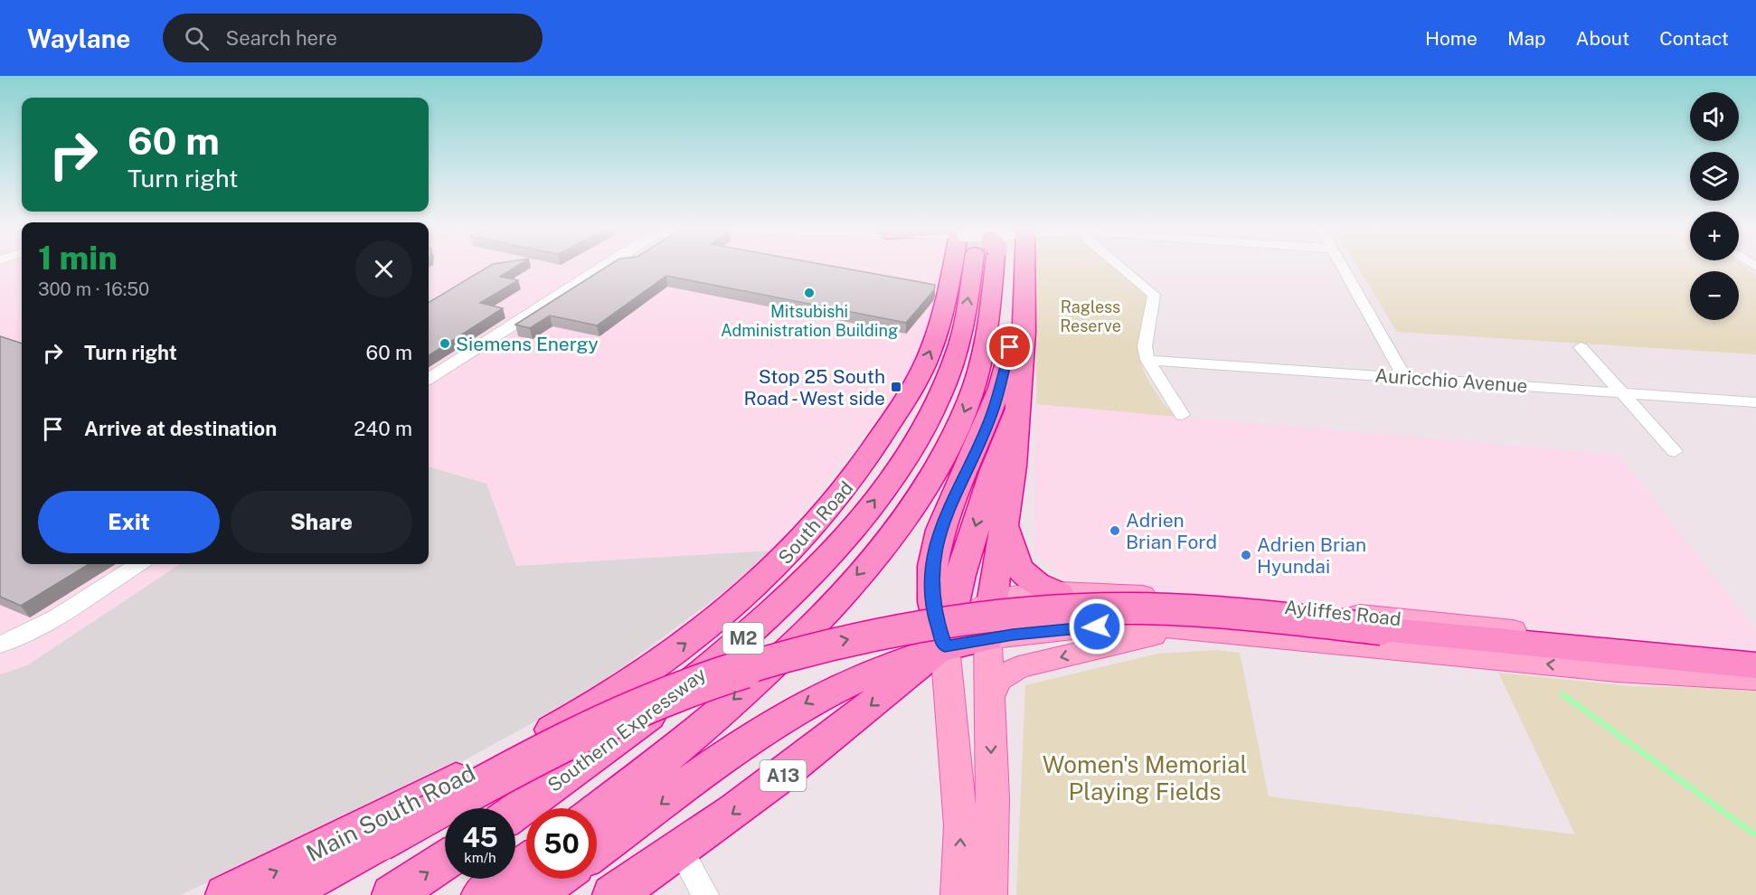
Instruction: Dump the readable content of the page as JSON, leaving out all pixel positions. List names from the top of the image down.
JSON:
{
  "streets": {
    "highway": [
      "South Road",
      "Ayliffes Road",
      "M2",
      "Southern Expressway",
      "A13",
      "Main South Road"
    ],
    "street": ["Auricchio Avenue"]
  },
  "crossings": [
    ["South Road", "Main South Road"],
    ["Ayliffes Road", "A13"]
  ],
  "parks": ["Ragless Reserve", "Women's Memorial Playing Fields"],
  "places": {
    "other": [
      "Mitsubishi Administration Building",
      "Siemens Energy",
      "Adrien Brian Ford",
      "Adrien Brian Hyundai"
    ],
    "transit": ["Stop 25 South Road - West side"]
  },
  "page": {
    "header": "Waylane",
    "search": "Search here",
    "nav": [
      "Home",
      "Map",
      "About",
      "Contact"
    ],
    "map_buttons": ["+", "−"],
    "turn": ["60 m", "Turn right"],
    "heading": ["1 min", "300 m · 16:50"],
    "list": [
      {
        "name": "Turn right",
        "value": "60 m"
      },
      {
        "name": "Arrive at destination",
        "value": "240 m"
      }
    ],
    "buttons": ["Exit", "Share"],
    "speed": "45 km/h",
    "limit": "50"
  }
}
